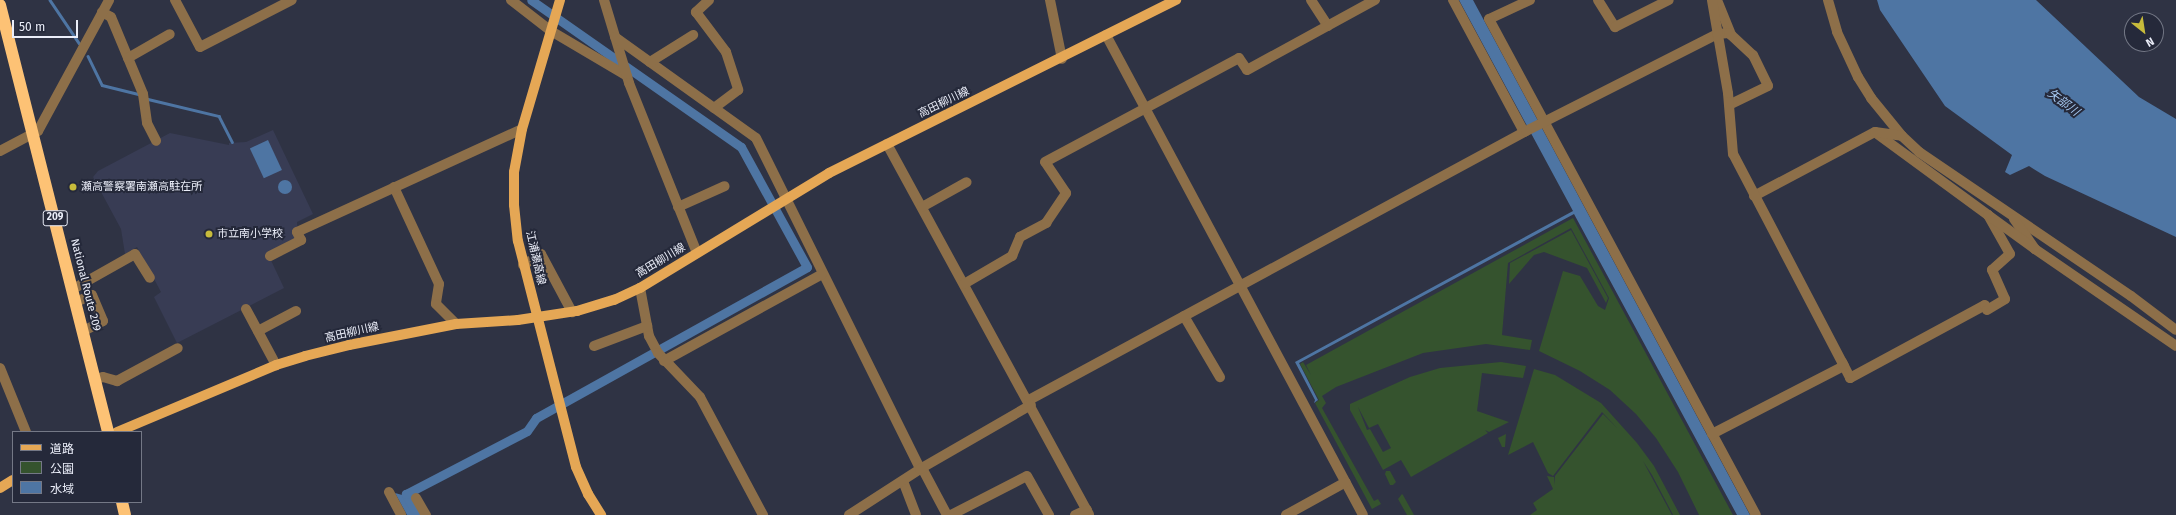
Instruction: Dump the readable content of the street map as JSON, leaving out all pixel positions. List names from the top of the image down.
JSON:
{
  "streets": {
    "highway": ["209", "National Route 209"],
    "main road": ["高田柳川線", "江浦瀬高線"]
  },
  "crossings": [
    ["高田柳川線", "江浦瀬高線"]
  ],
  "water": ["矢部川"],
  "places": ["瀬高警察署南瀬高駐在所", "市立南小学校"],
  "legend": ["道路", "公園", "水域"],
  "scale_bar": "50 m",
  "north": "bottom right"
}
